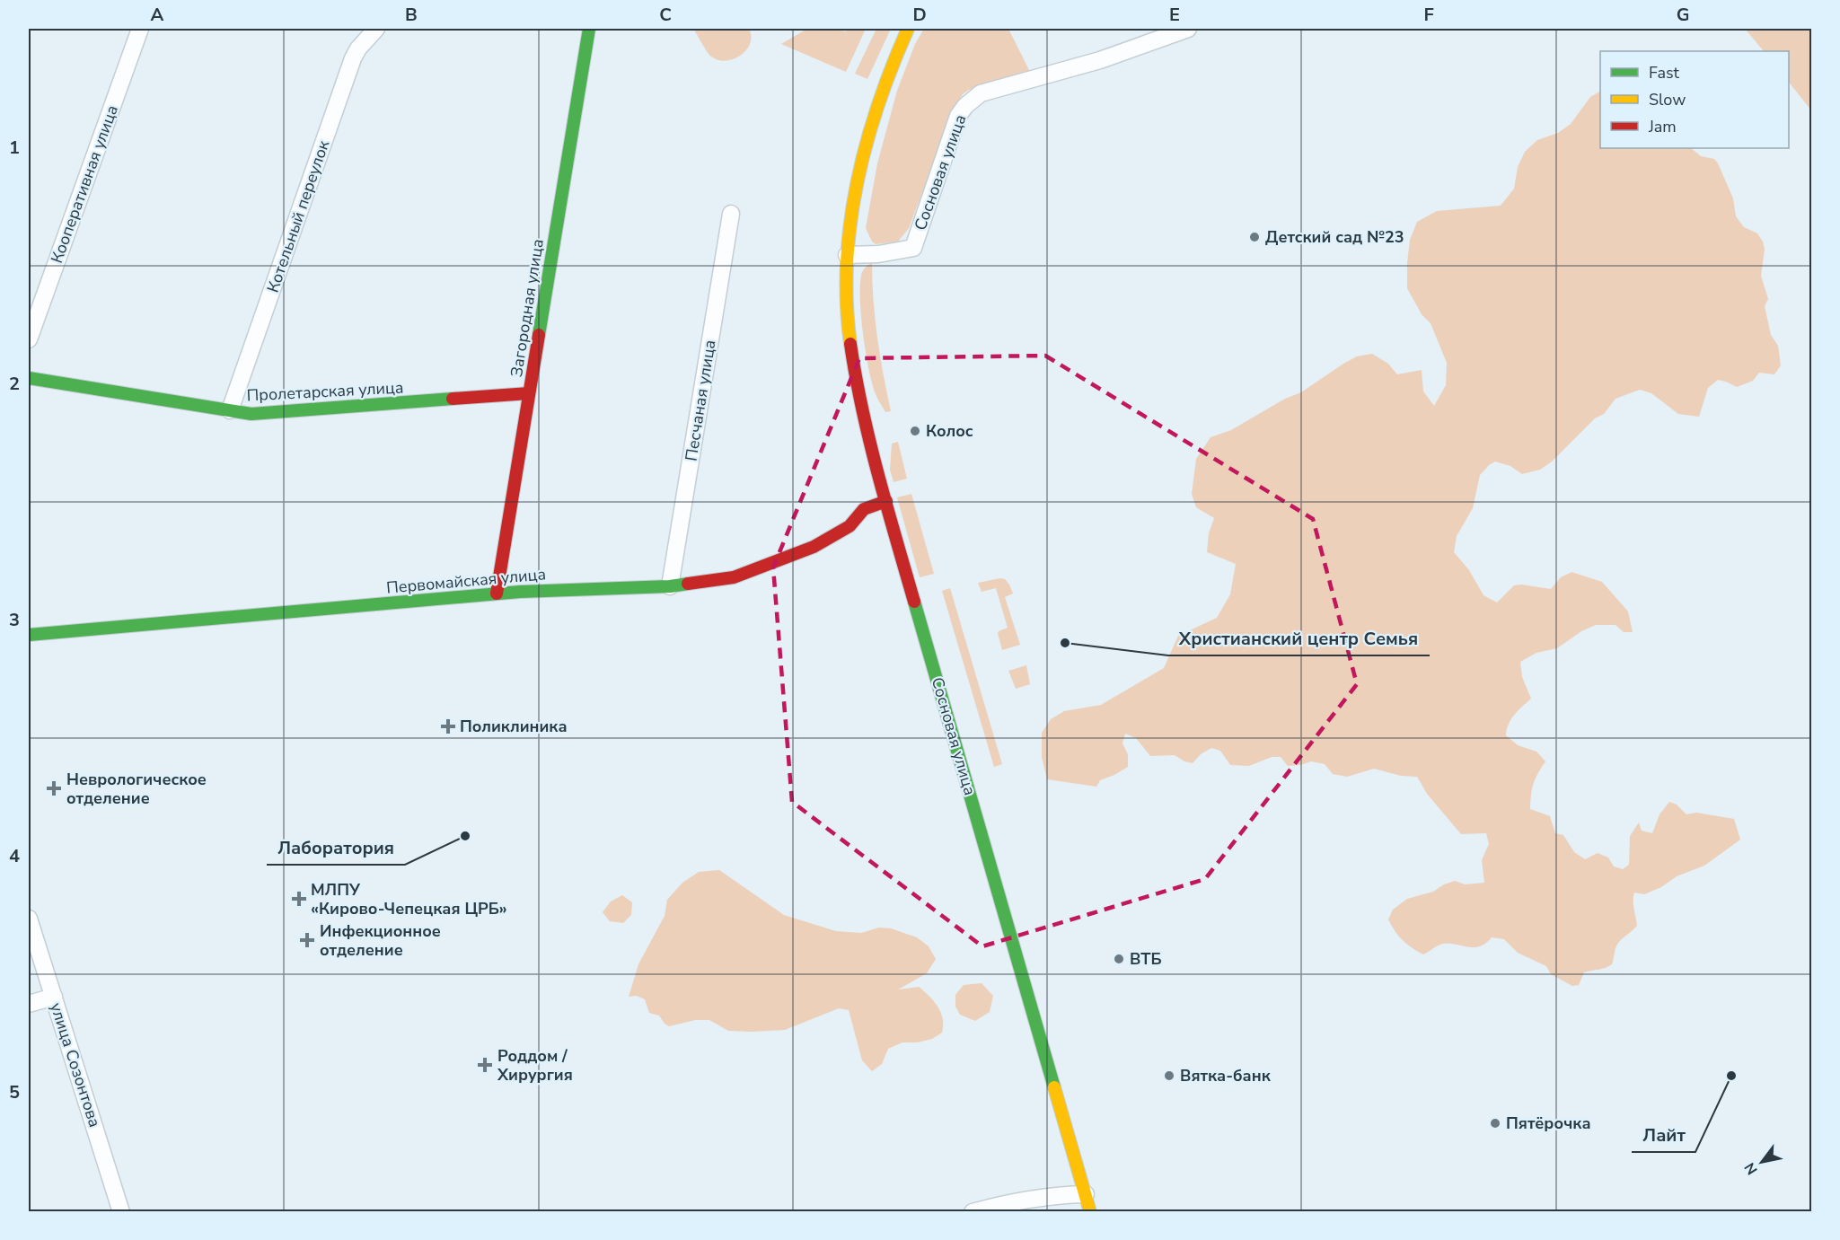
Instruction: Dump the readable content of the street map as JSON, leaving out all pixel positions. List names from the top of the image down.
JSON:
{
  "streets": {
    "street": [
      "Сосновая улица",
      "Кооперативная улица",
      "Котельный переулок",
      "Загородная улица",
      "Пролетарская улица",
      "Песчаная улица",
      "Первомайская улица",
      "улица Созонтова"
    ]
  },
  "crossings": [
    ["Сосновая улица", "Первомайская улица"],
    ["Котельный переулок", "Пролетарская улица"],
    ["Загородная улица", "Пролетарская улица"],
    ["Загородная улица", "Первомайская улица"],
    ["Песчаная улица", "Первомайская улица"]
  ],
  "places": {
    "other": [
      "Детский сад №23",
      "Колос",
      "Христианский центр Семья",
      "Лаборатория",
      "ВТБ",
      "Вятка-банк",
      "Лайт",
      "Пятёрочка"
    ],
    "health": [
      "Поликлиника",
      "Неврологическое отделение",
      "МЛПУ «Кирово-Чепецкая ЦРБ»",
      "Инфекционное отделение",
      "Роддом / Хирургия"
    ]
  },
  "legend": ["Fast", "Slow", "Jam"],
  "north": "bottom left",
  "grid": {
    "columns": [
      "A",
      "B",
      "C",
      "D",
      "E",
      "F",
      "G"
    ],
    "rows": [
      "1",
      "2",
      "3",
      "4",
      "5"
    ]
  }
}
